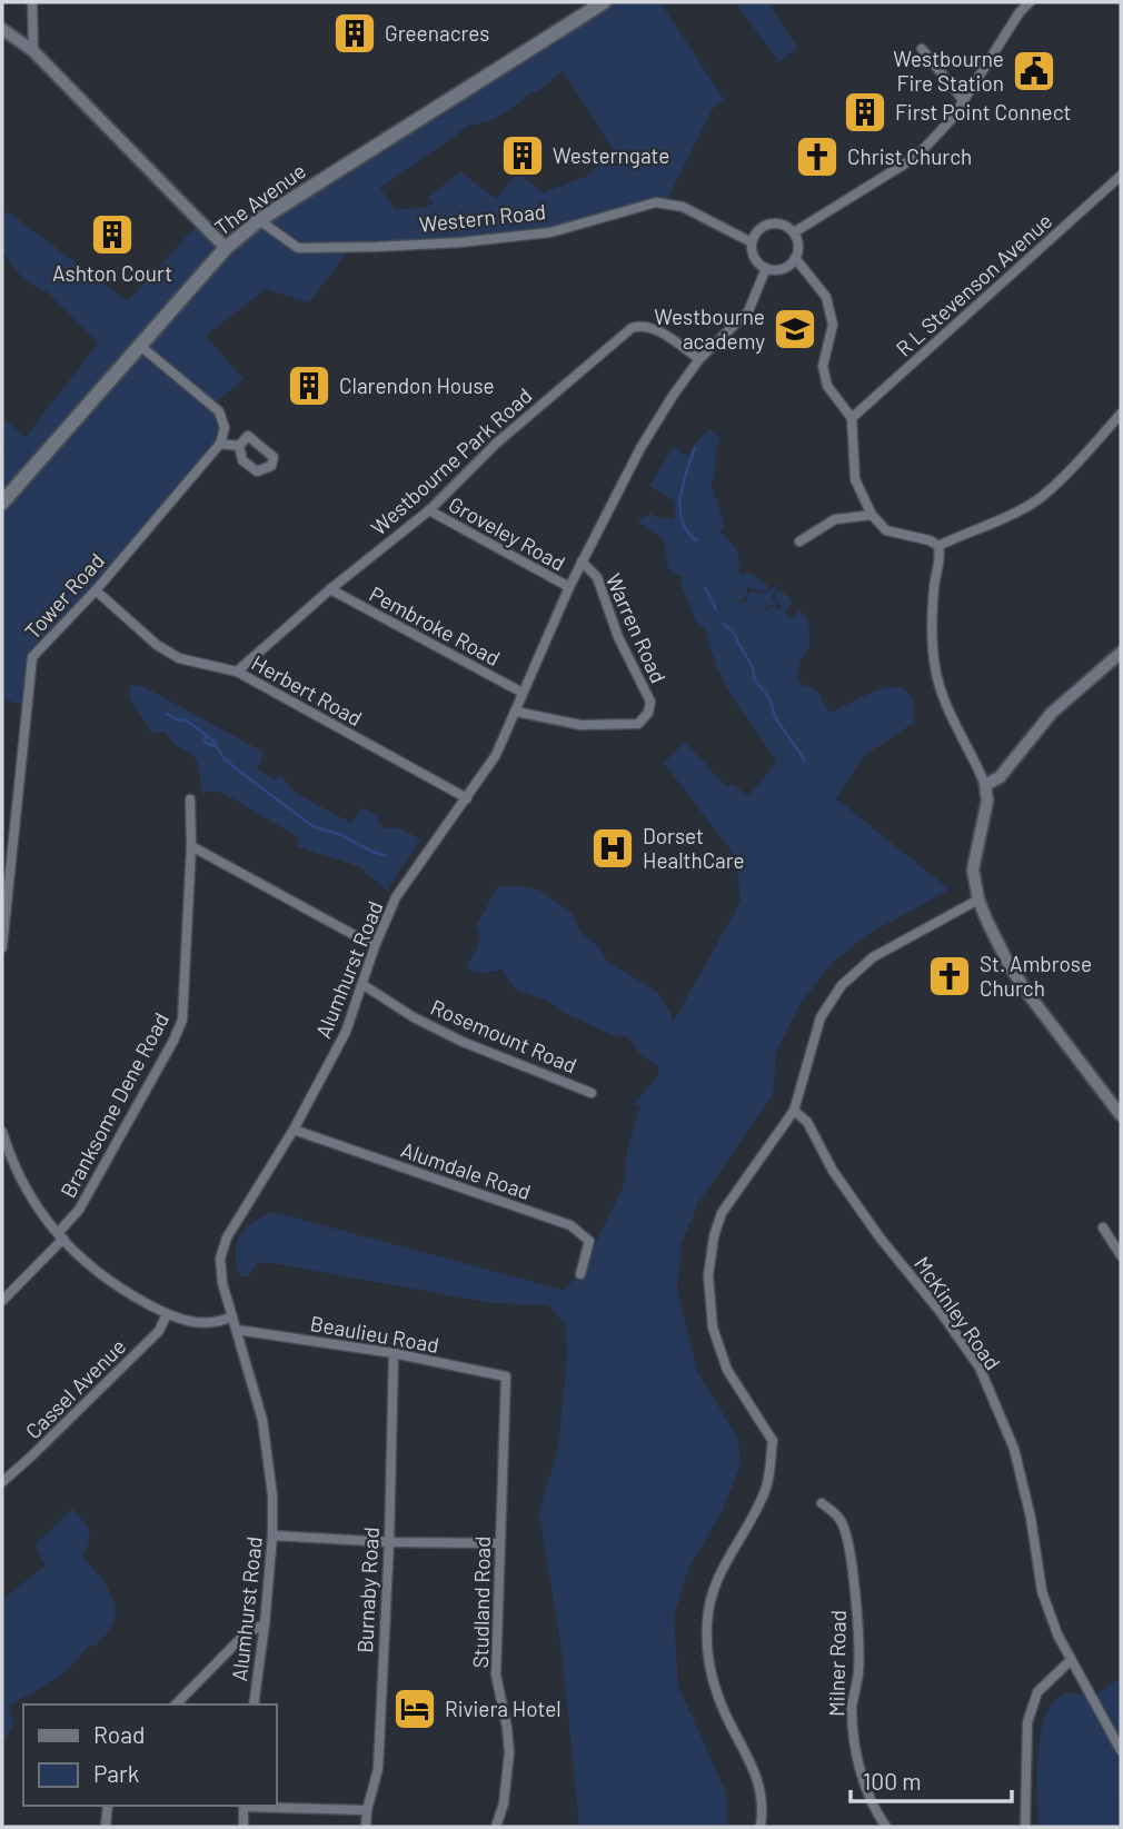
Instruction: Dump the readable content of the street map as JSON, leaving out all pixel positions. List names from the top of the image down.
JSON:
{
  "streets": {
    "main road": ["The Avenue"],
    "street": [
      "Western Road",
      "R L Stevenson Avenue",
      "Westbourne Park Road",
      "Groveley Road",
      "Tower Road",
      "Pembroke Road",
      "Warren Road",
      "Herbert Road",
      "Alumhurst Road",
      "Rosemount Road",
      "Branksome Dene Road",
      "Alumdale Road",
      "McKinley Road",
      "Beaulieu Road",
      "Cassel Avenue",
      "Burnaby Road",
      "Studland Road",
      "Milner Road"
    ]
  },
  "crossings": [
    ["The Avenue", "Western Road"],
    ["Western Road", "Alumhurst Road"],
    ["Westbourne Park Road", "Groveley Road"],
    ["Westbourne Park Road", "Pembroke Road"],
    ["Westbourne Park Road", "Herbert Road"],
    ["Westbourne Park Road", "Alumhurst Road"],
    ["Groveley Road", "Alumhurst Road"],
    ["Tower Road", "Herbert Road"],
    ["Pembroke Road", "Alumhurst Road"],
    ["Warren Road", "Alumhurst Road"],
    ["Herbert Road", "Alumhurst Road"],
    ["Alumhurst Road", "Rosemount Road"],
    ["Alumhurst Road", "Alumdale Road"],
    ["Alumhurst Road", "Beaulieu Road"],
    ["Beaulieu Road", "Burnaby Road"],
    ["Beaulieu Road", "Studland Road"]
  ],
  "places": {
    "building": [
      "Greenacres",
      "First Point Connect",
      "Westerngate",
      "Ashton Court",
      "Clarendon House"
    ],
    "public building": ["Westbourne Fire Station"],
    "church": ["Christ Church", "St. Ambrose Church"],
    "school or university": ["Westbourne academy"],
    "hospital": ["Dorset HealthCare"],
    "hotel": ["Riviera Hotel"]
  },
  "legend": ["Road", "Park"],
  "scale_bar": "100 m"
}
